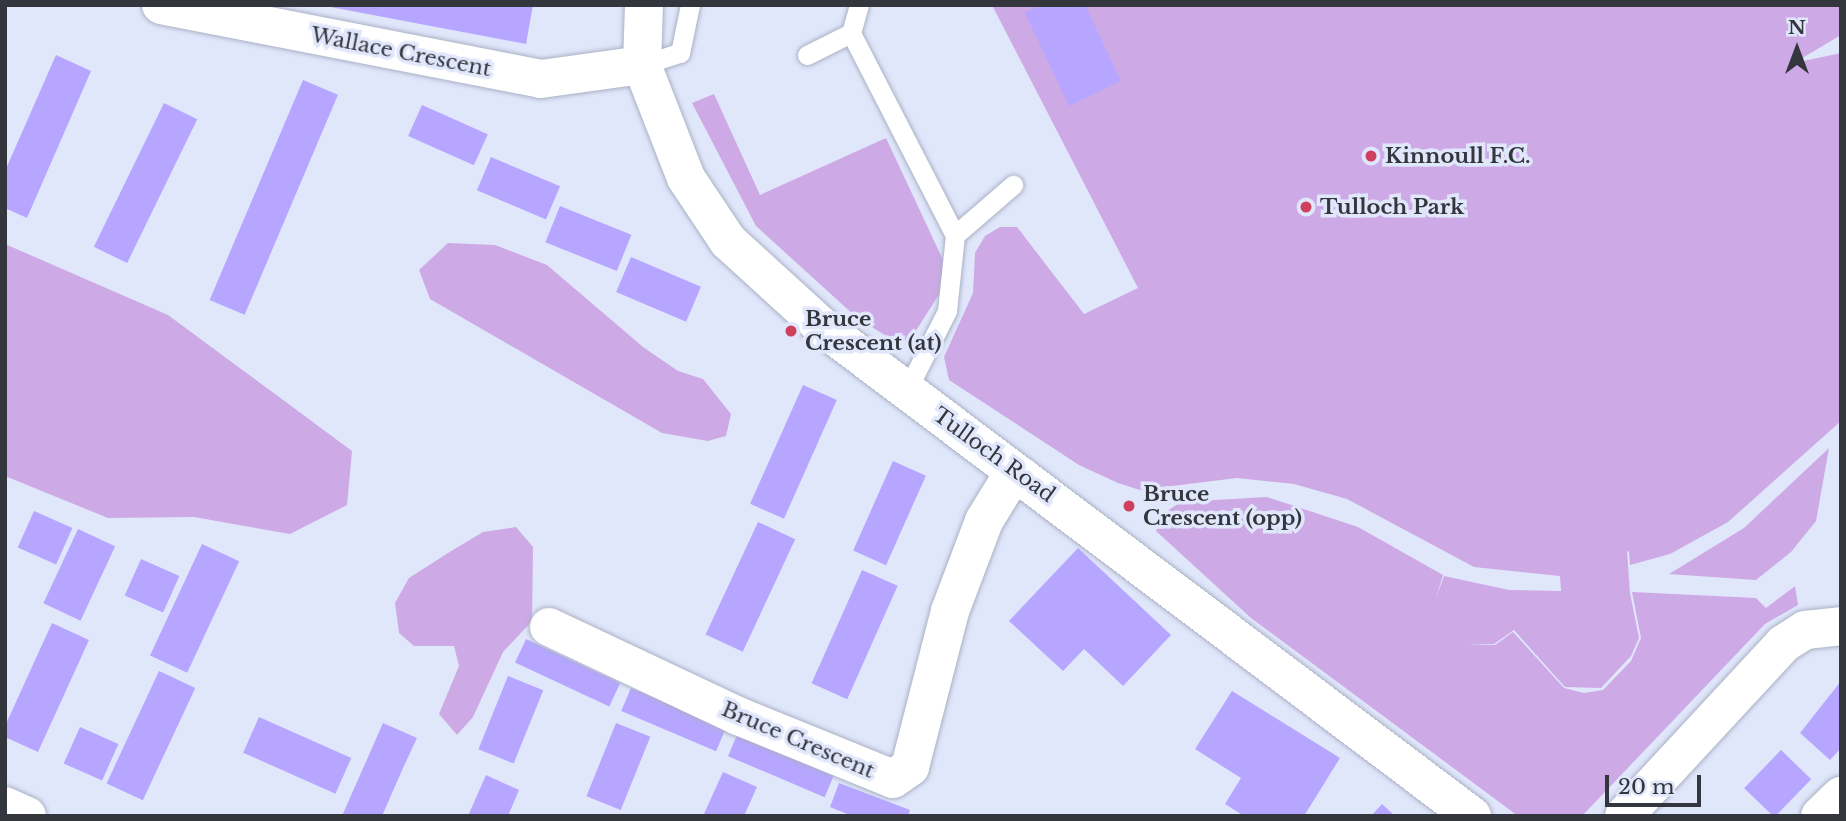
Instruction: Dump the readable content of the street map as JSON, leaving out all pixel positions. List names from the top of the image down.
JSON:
{
  "streets": {
    "street": ["Wallace Crescent", "Tulloch Road", "Bruce Crescent"]
  },
  "crossings": [
    ["Wallace Crescent", "Tulloch Road"],
    ["Tulloch Road", "Bruce Crescent"]
  ],
  "places": [
    "Kinnoull F.C.",
    "Tulloch Park",
    "Bruce Crescent (at)",
    "Bruce Crescent (opp)"
  ],
  "scale_bar": "20 m",
  "north": "top"
}
